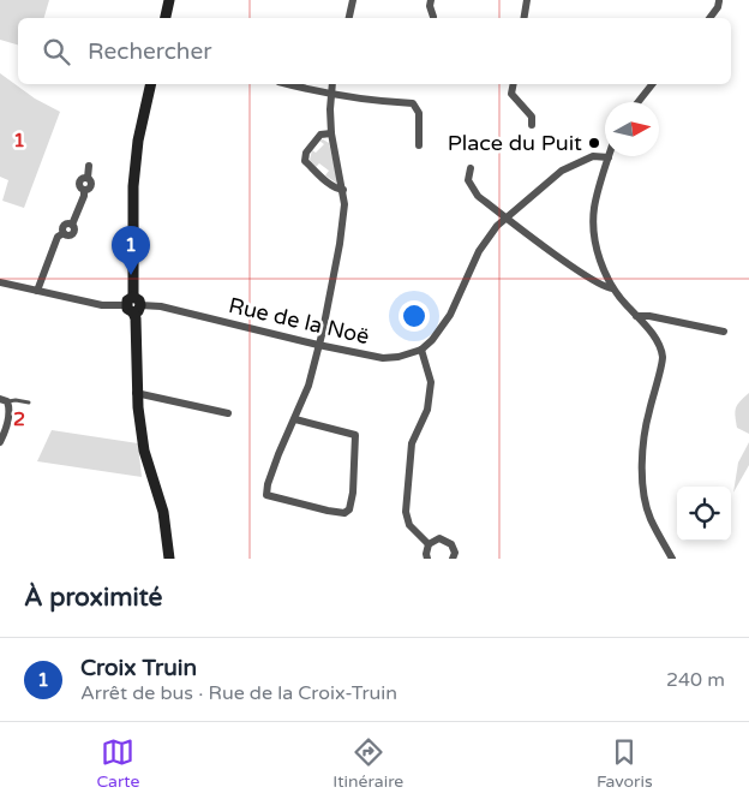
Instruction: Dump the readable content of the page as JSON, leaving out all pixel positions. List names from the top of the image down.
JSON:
{
  "streets": {
    "street": ["Rue de la Noë"]
  },
  "places": ["Place du Puit"],
  "north": "right",
  "page": {
    "search": "Rechercher",
    "pins": "1",
    "heading": "À proximité",
    "list": [
      {
        "mark": "1",
        "name": "Croix Truin",
        "note": "Arrêt de bus · Rue de la Croix-Truin",
        "value": "240 m"
      }
    ],
    "nav": ["Carte", "Itinéraire", "Favoris"]
  },
  "grid": {
    "rows": ["1", "2"]
  }
}
